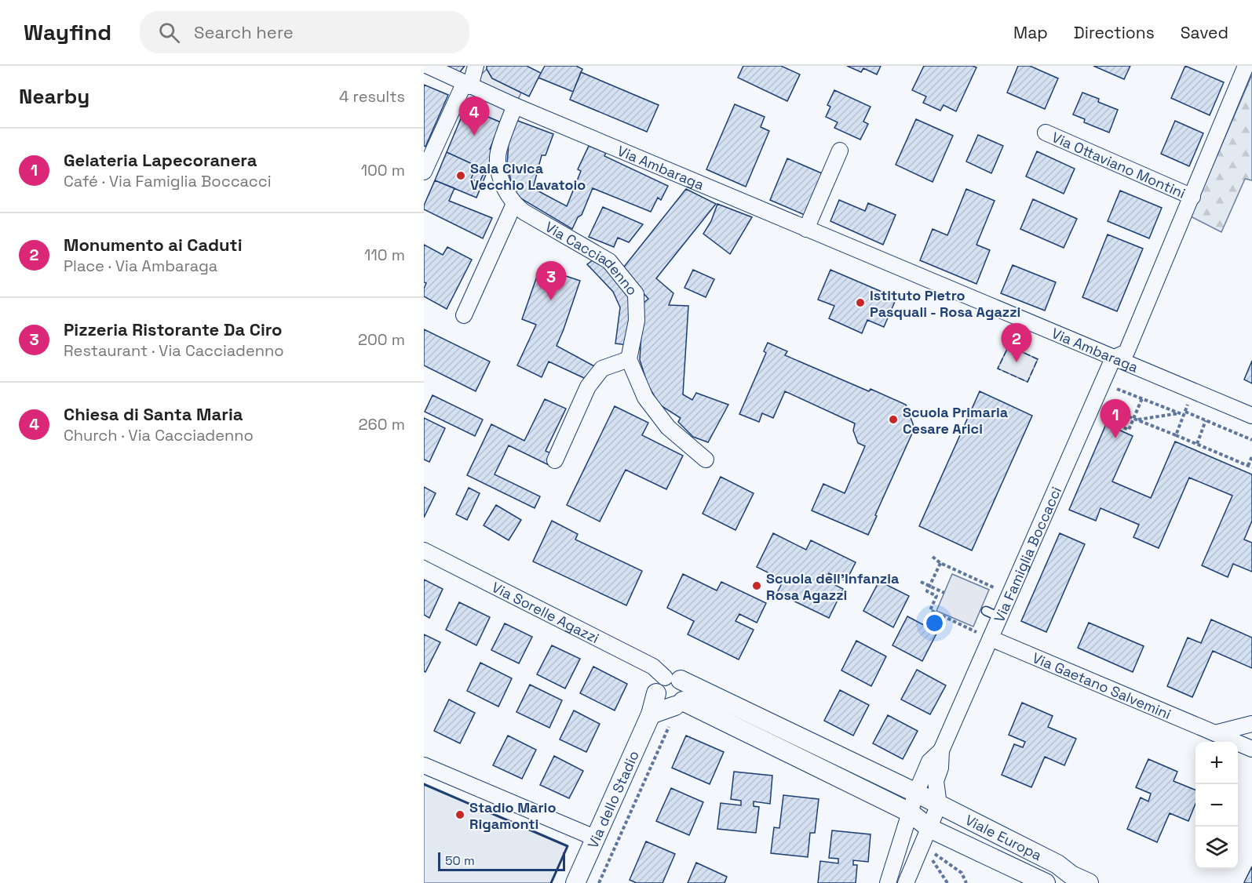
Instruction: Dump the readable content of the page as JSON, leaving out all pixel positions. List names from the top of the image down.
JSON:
{
  "streets": {
    "street": [
      "Via Ottaviano Montini",
      "Via Ambaraga",
      "Via Cacciadenno",
      "Via Famiglia Boccacci",
      "Via Sorelle Agazzi",
      "Via Gaetano Salvemini",
      "Via dello Stadio",
      "Viale Europa"
    ]
  },
  "crossings": [
    ["Via Ottaviano Montini", "Via Ambaraga"],
    ["Via Ottaviano Montini", "Via Famiglia Boccacci"],
    ["Via Ambaraga", "Via Cacciadenno"],
    ["Via Ambaraga", "Via Famiglia Boccacci"],
    ["Via Famiglia Boccacci", "Via Sorelle Agazzi"],
    ["Via Famiglia Boccacci", "Via Gaetano Salvemini"],
    ["Via Famiglia Boccacci", "Viale Europa"],
    ["Via Sorelle Agazzi", "Via dello Stadio"],
    ["Via Sorelle Agazzi", "Viale Europa"]
  ],
  "places": [
    "Sala Civica Vecchio Lavatoio",
    "Istituto Pietro Pasquali - Rosa Agazzi",
    "Scuola Primaria Cesare Arici",
    "Scuola dell'Infanzia Rosa Agazzi",
    "Stadio Mario Rigamonti"
  ],
  "scale_bar": "50 m",
  "page": {
    "header": "Wayfind",
    "search": "Search here",
    "nav": ["Map", "Directions", "Saved"],
    "heading": ["Nearby", "4 results"],
    "pins": [
      "4",
      "3",
      "2",
      "1"
    ],
    "list": [
      {
        "mark": "1",
        "name": "Gelateria Lapecoranera",
        "note": "Café · Via Famiglia Boccacci",
        "value": "100 m"
      },
      {
        "mark": "2",
        "name": "Monumento ai Caduti",
        "note": "Place · Via Ambaraga",
        "value": "110 m"
      },
      {
        "mark": "3",
        "name": "Pizzeria Ristorante Da Ciro",
        "note": "Restaurant · Via Cacciadenno",
        "value": "200 m"
      },
      {
        "mark": "4",
        "name": "Chiesa di Santa Maria",
        "note": "Church · Via Cacciadenno",
        "value": "260 m"
      }
    ],
    "map_buttons": ["+", "−"],
    "scale": "50 m"
  }
}
